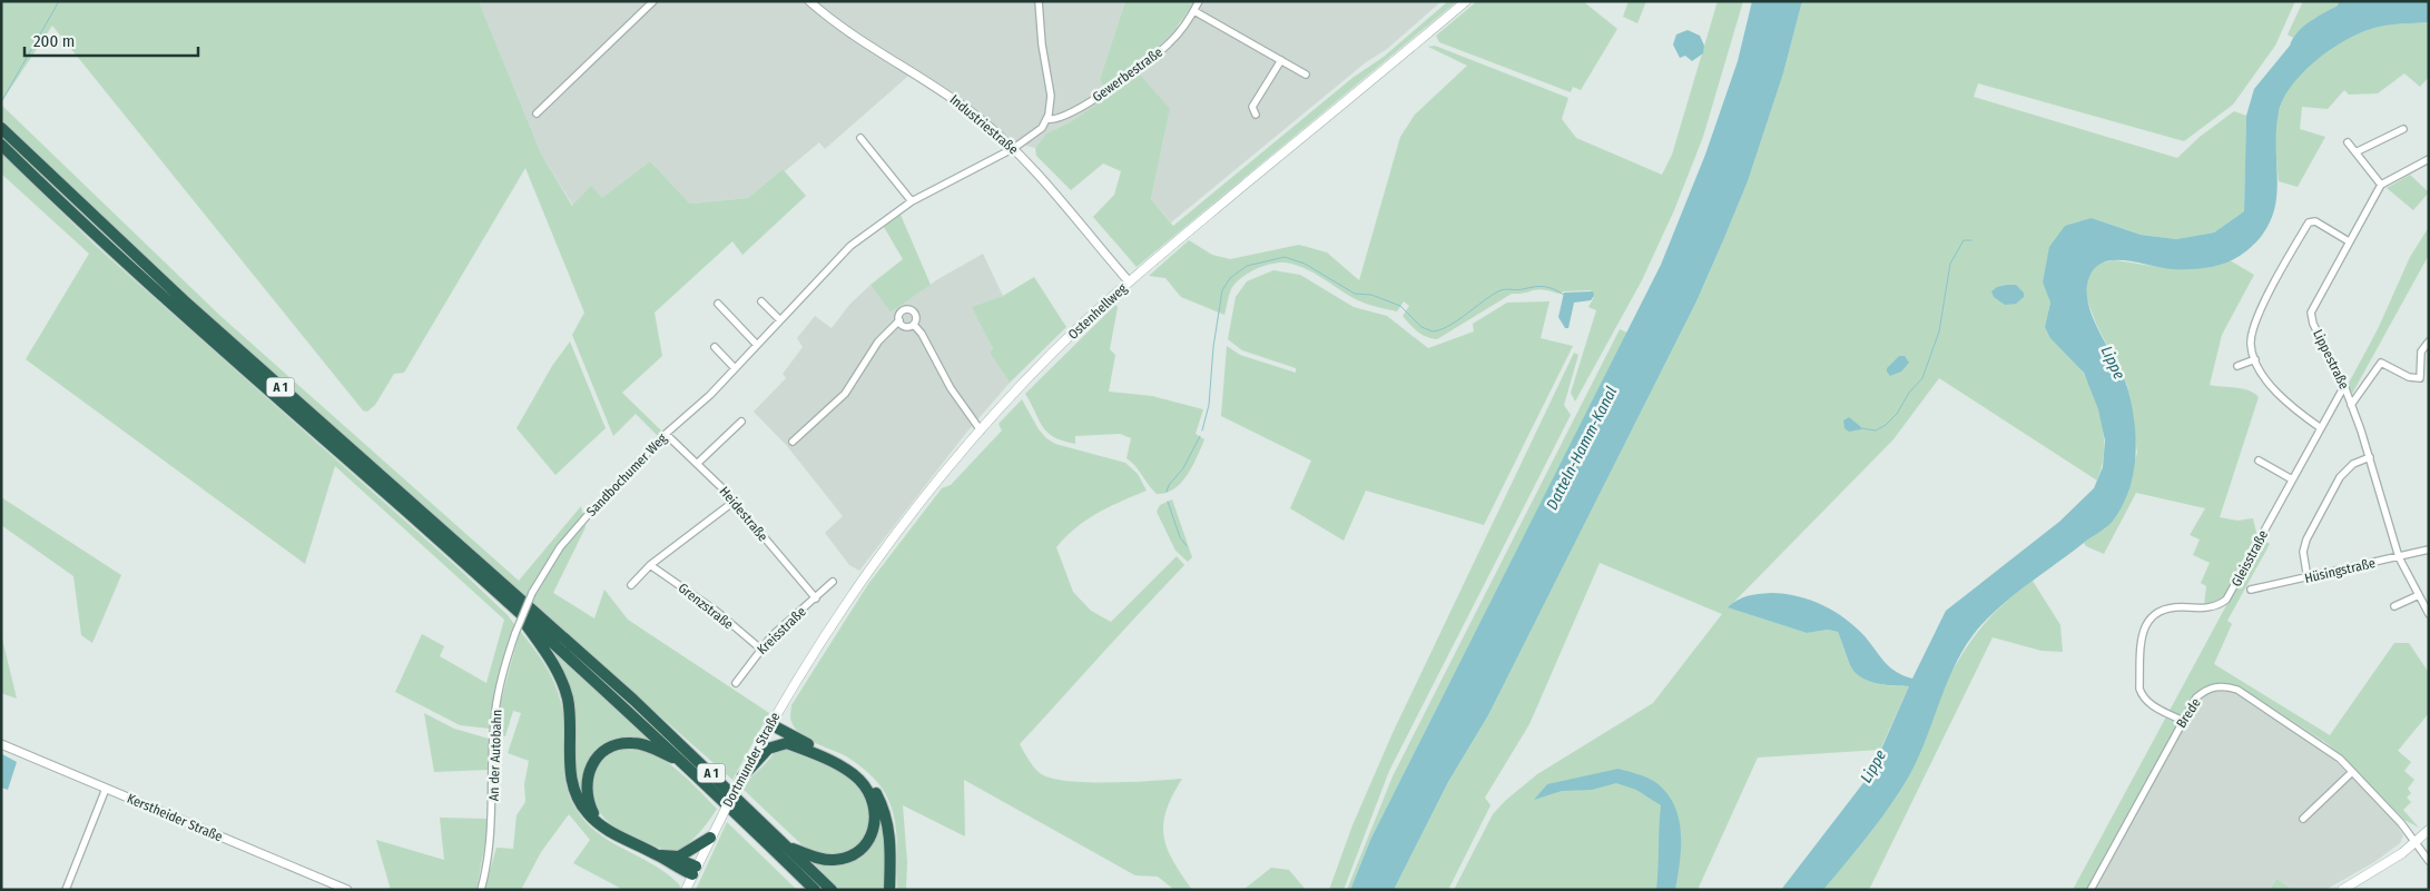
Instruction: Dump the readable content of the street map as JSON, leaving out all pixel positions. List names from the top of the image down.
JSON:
{
  "streets": {
    "highway": ["A 1"],
    "main road": ["Ostenhellweg", "Dortmunder Straße"],
    "street": [
      "Gewerbestraße",
      "Industriestraße",
      "Lippestraße",
      "Sandbochumer Weg",
      "Heidestraße",
      "Gleisstraße",
      "Hüsingstraße",
      "Grenzstraße",
      "Kreisstraße",
      "Brede",
      "An der Autobahn",
      "Kerstheider Straße"
    ]
  },
  "crossings": [
    ["Gewerbestraße", "Sandbochumer Weg"],
    ["Industriestraße", "Ostenhellweg"],
    ["Industriestraße", "Sandbochumer Weg"],
    ["Ostenhellweg", "Dortmunder Straße"],
    ["Lippestraße", "Gleisstraße"],
    ["Lippestraße", "Hüsingstraße"],
    ["Sandbochumer Weg", "Heidestraße"],
    ["Sandbochumer Weg", "An der Autobahn"],
    ["Heidestraße", "Kreisstraße"],
    ["Gleisstraße", "Brede"],
    ["Grenzstraße", "Kreisstraße"]
  ],
  "water": ["Lippe", "Datteln-Hamm-Kanal"],
  "scale_bar": "200 m"
}
